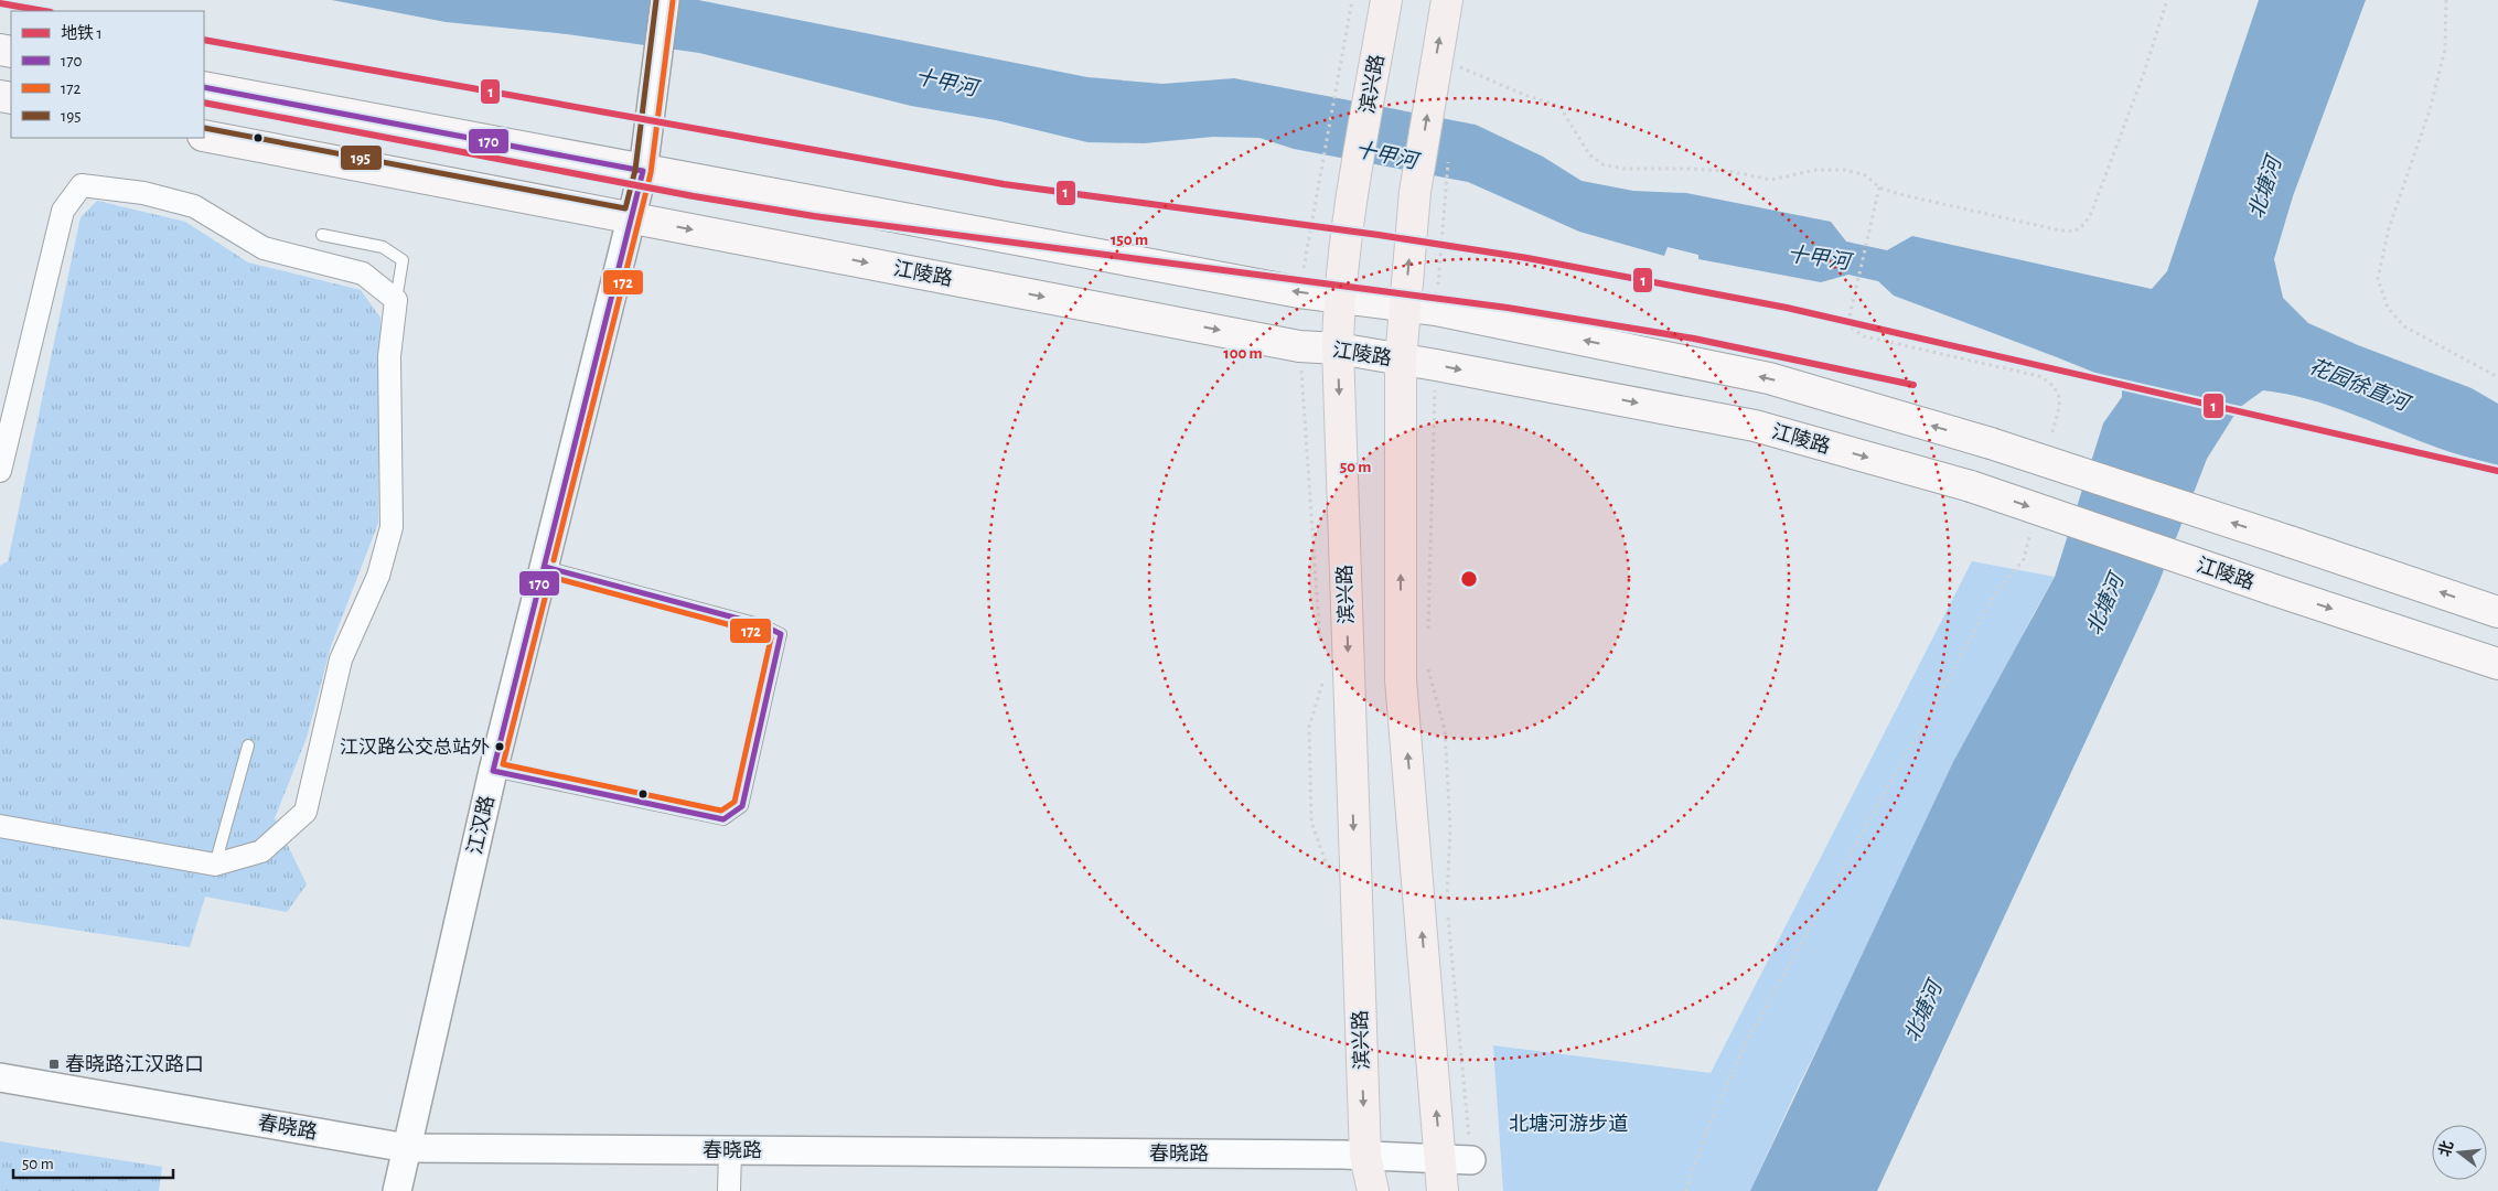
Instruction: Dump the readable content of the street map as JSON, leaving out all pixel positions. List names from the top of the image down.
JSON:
{
  "streets": {
    "main road": ["滨兴路", "江陵路"],
    "street": ["江汉路", "春晓路"]
  },
  "crossings": [
    ["滨兴路", "江陵路"],
    ["滨兴路", "春晓路"],
    ["江陵路", "江汉路"],
    ["江汉路", "春晓路"]
  ],
  "water": ["十甲河", "北塘河", "花园徐直河"],
  "parks": ["北塘河游步道"],
  "places": {
    "other": ["江汉路公交总站外"],
    "transit": ["春晓路江汉路口"]
  },
  "lines": [
    "transit line 195",
    "transit line 172",
    "metro line 1",
    "transit line 170"
  ],
  "legend": [
    "地铁 1",
    "170",
    "172",
    "195"
  ],
  "scale_bar": "50 m",
  "north": "left",
  "rings": ["150 m", "100 m", "50 m"]
}
